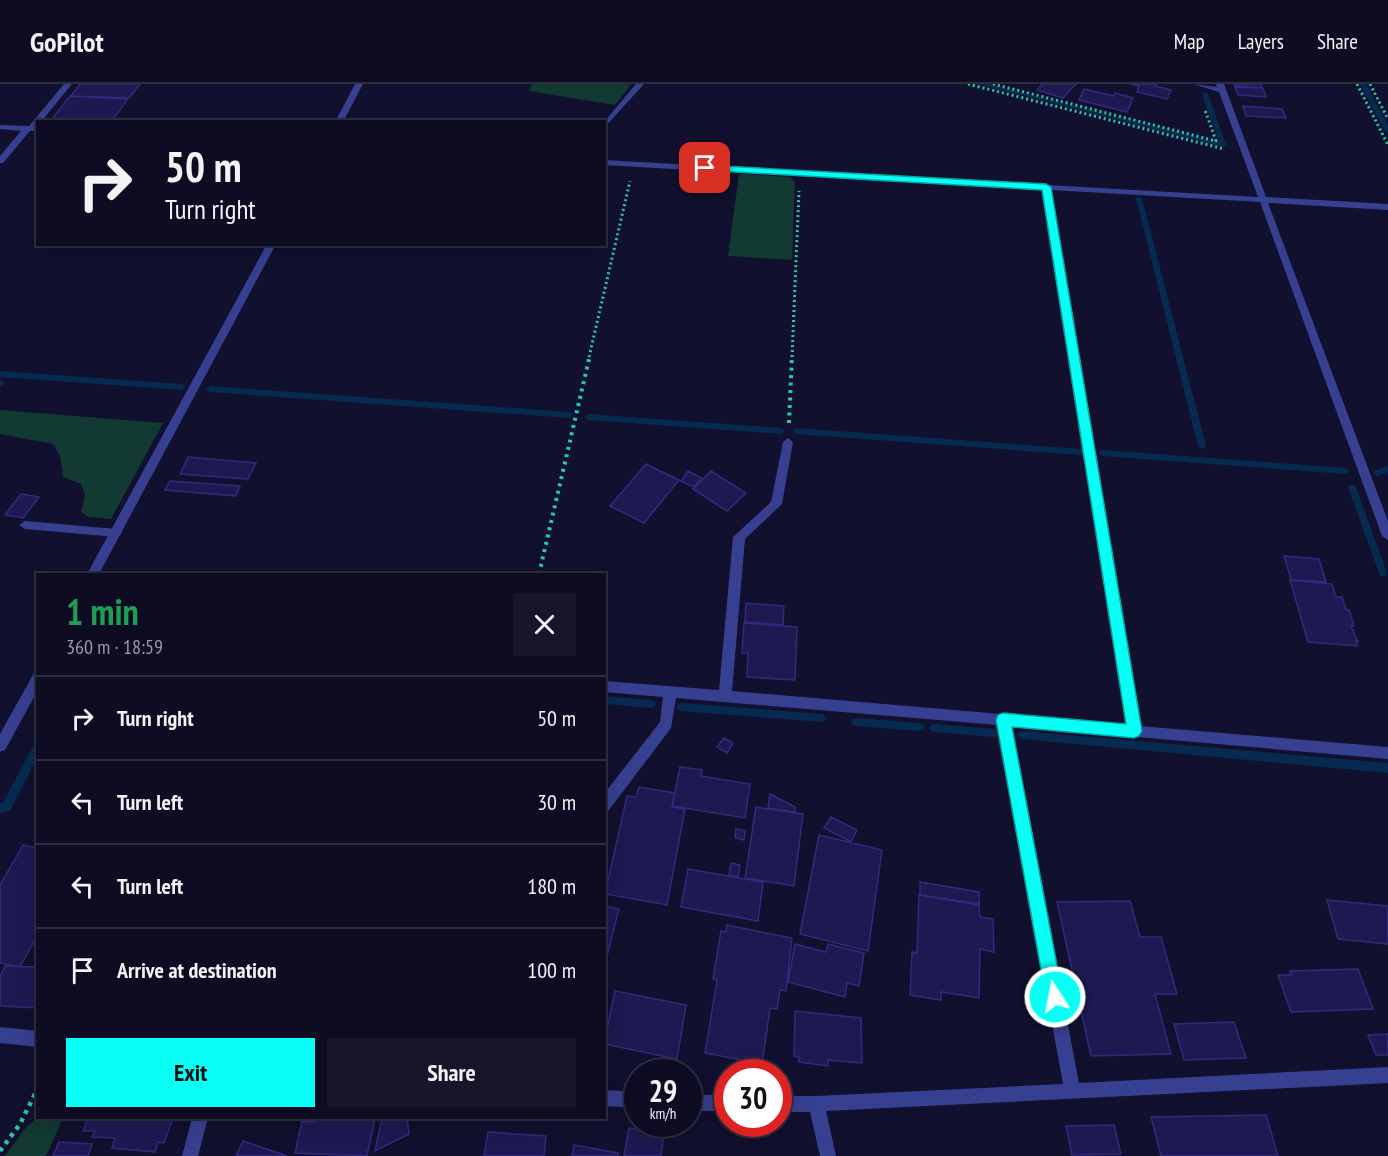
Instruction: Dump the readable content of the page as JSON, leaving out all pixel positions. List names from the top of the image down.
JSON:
{
  "page": {
    "header": "GoPilot",
    "nav": ["Map", "Layers", "Share"],
    "turn": ["50 m", "Turn right"],
    "heading": ["1 min", "360 m · 18:59"],
    "list": [
      {
        "name": "Turn right",
        "value": "50 m"
      },
      {
        "name": "Turn left",
        "value": "30 m"
      },
      {
        "name": "Turn left",
        "value": "180 m"
      },
      {
        "name": "Arrive at destination",
        "value": "100 m"
      }
    ],
    "buttons": ["Exit", "Share"],
    "speed": "29 km/h",
    "limit": "30"
  }
}
